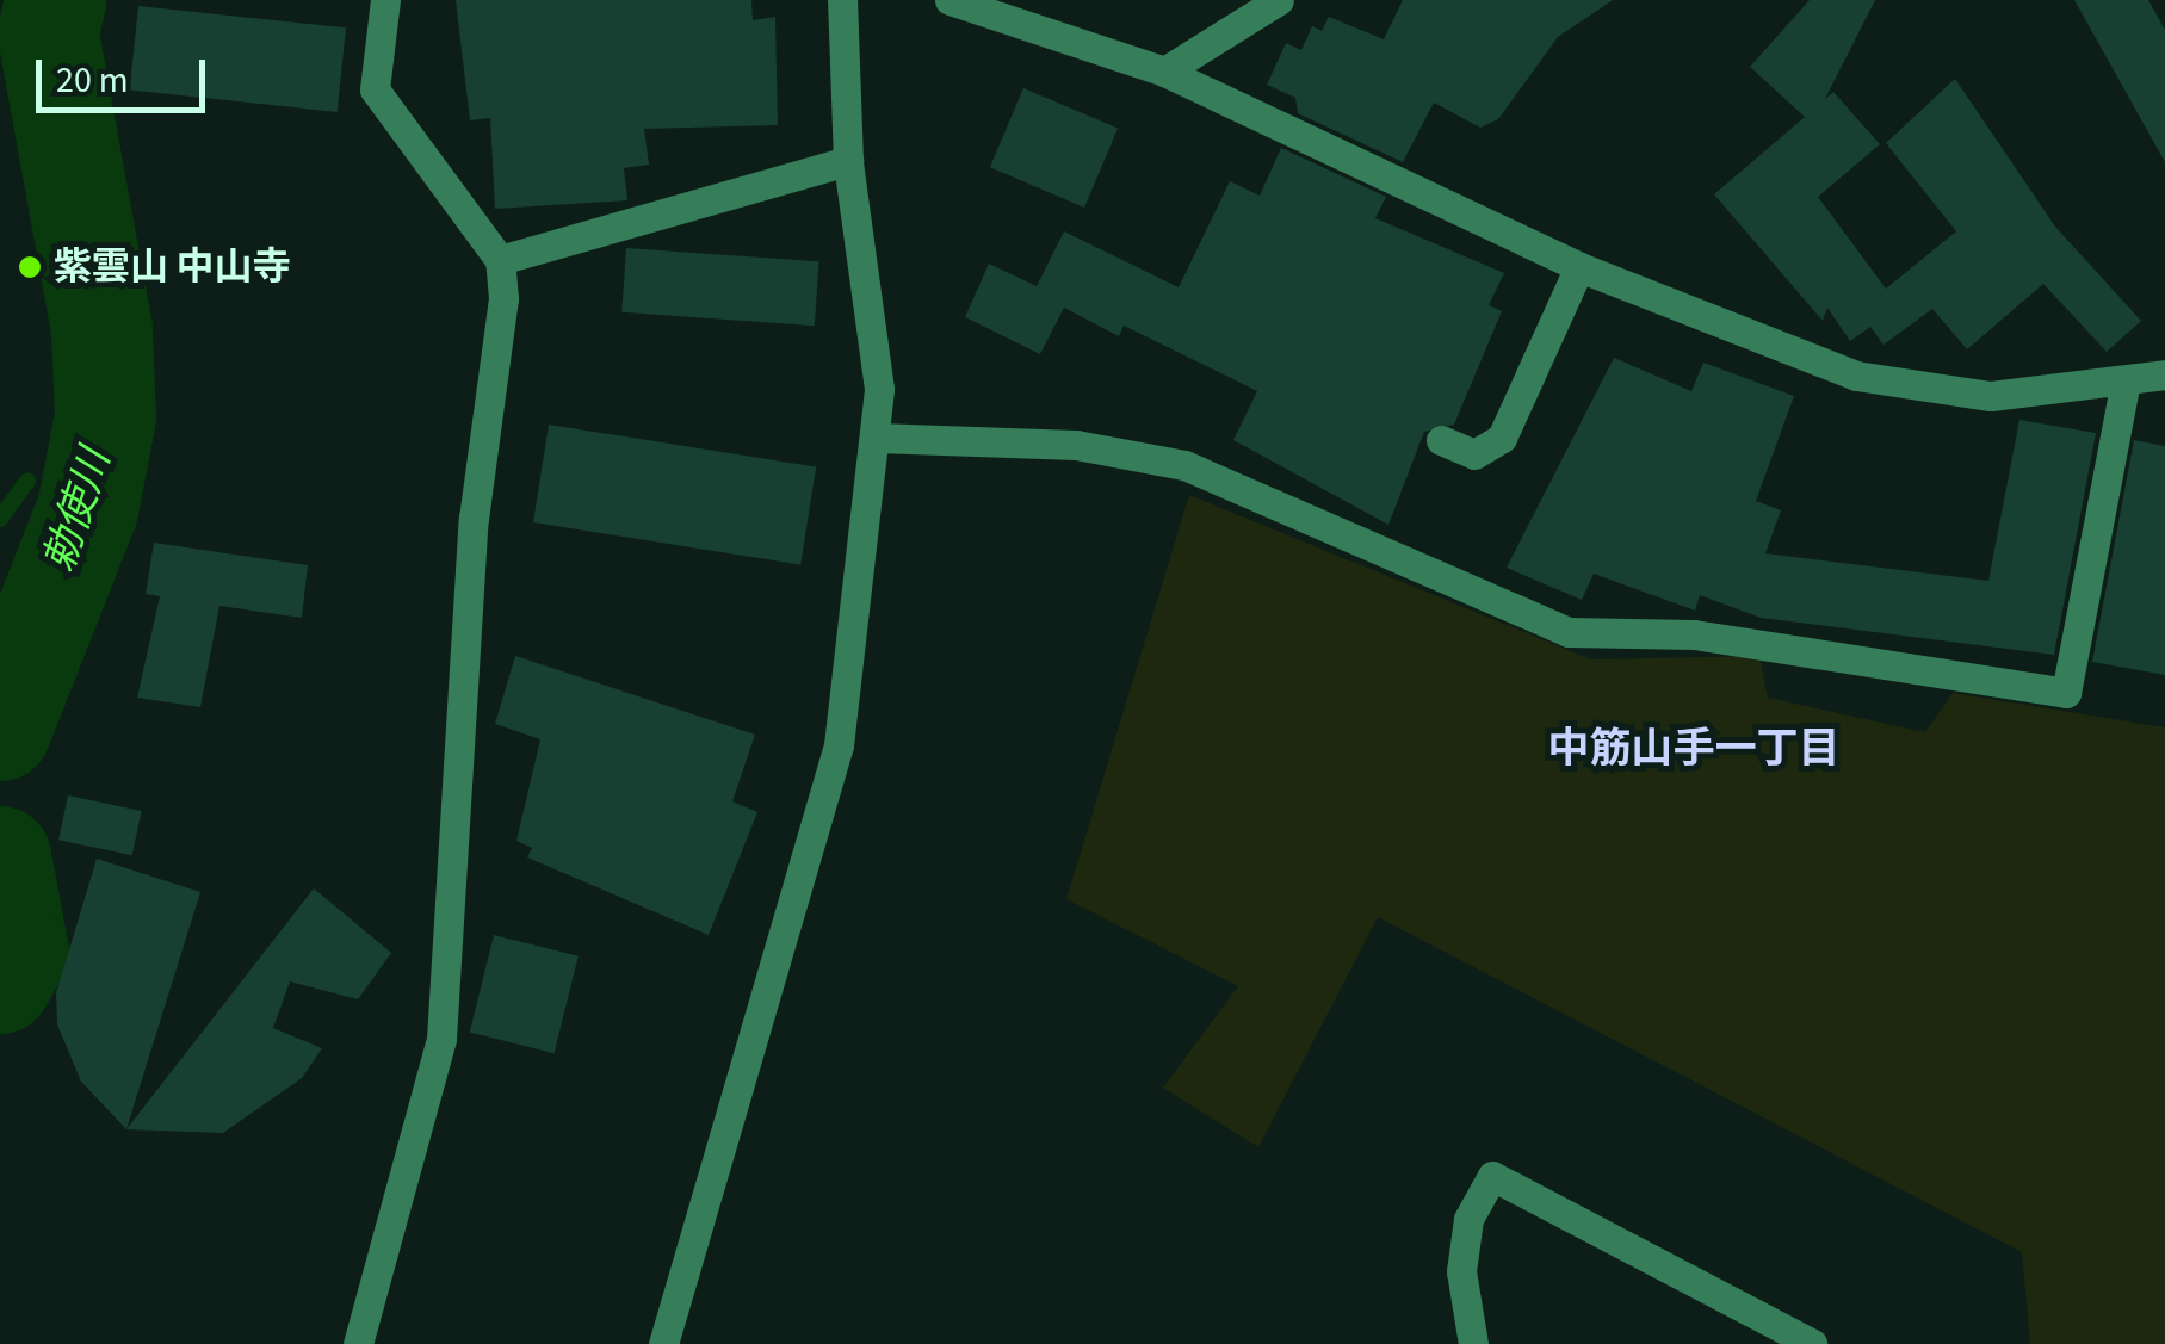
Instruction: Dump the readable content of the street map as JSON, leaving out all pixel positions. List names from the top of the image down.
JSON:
{
  "districts": ["中筋山手一丁目"],
  "water": ["勅使川"],
  "places": ["紫雲山 中山寺"],
  "scale_bar": "20 m"
}
